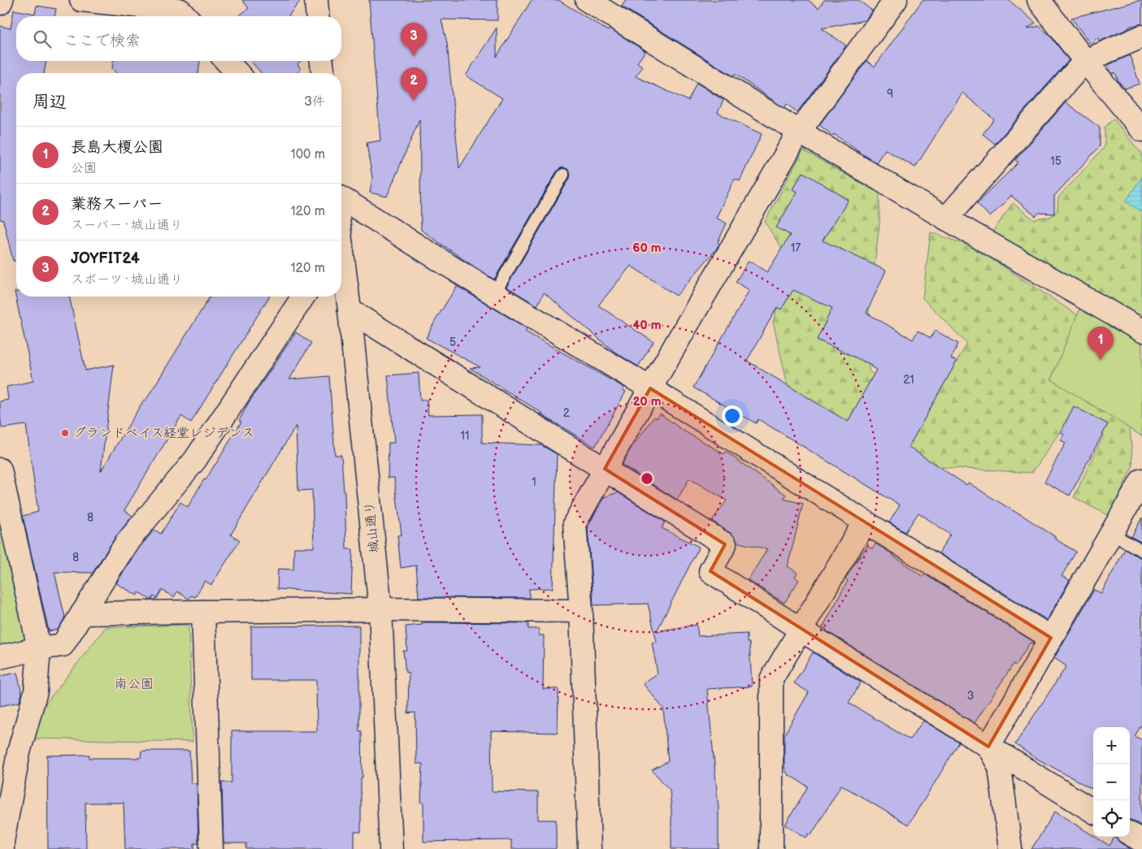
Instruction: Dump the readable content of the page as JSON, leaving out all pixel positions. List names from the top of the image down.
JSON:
{
  "streets": {
    "street": ["城山通り"]
  },
  "parks": ["南公園"],
  "places": ["グランドベイス経堂レジデンス"],
  "house_numbers": [
    "9",
    "15",
    "17",
    "5",
    "21",
    "2",
    "11",
    "1",
    "8",
    "8",
    "3"
  ],
  "page": {
    "search": "ここで検索",
    "pins": ["3", "2", "1"],
    "heading": ["周辺", "3件"],
    "list": [
      {
        "mark": "1",
        "name": "長島大榎公園",
        "note": "公園",
        "value": "100 m"
      },
      {
        "mark": "2",
        "name": "業務スーパー",
        "note": "スーパー · 城山通り",
        "value": "120 m"
      },
      {
        "mark": "3",
        "name": "JOYFIT24",
        "note": "スポーツ · 城山通り",
        "value": "120 m"
      }
    ],
    "map_buttons": ["+", "−"]
  },
  "rings": ["60 m", "40 m", "20 m"]
}
